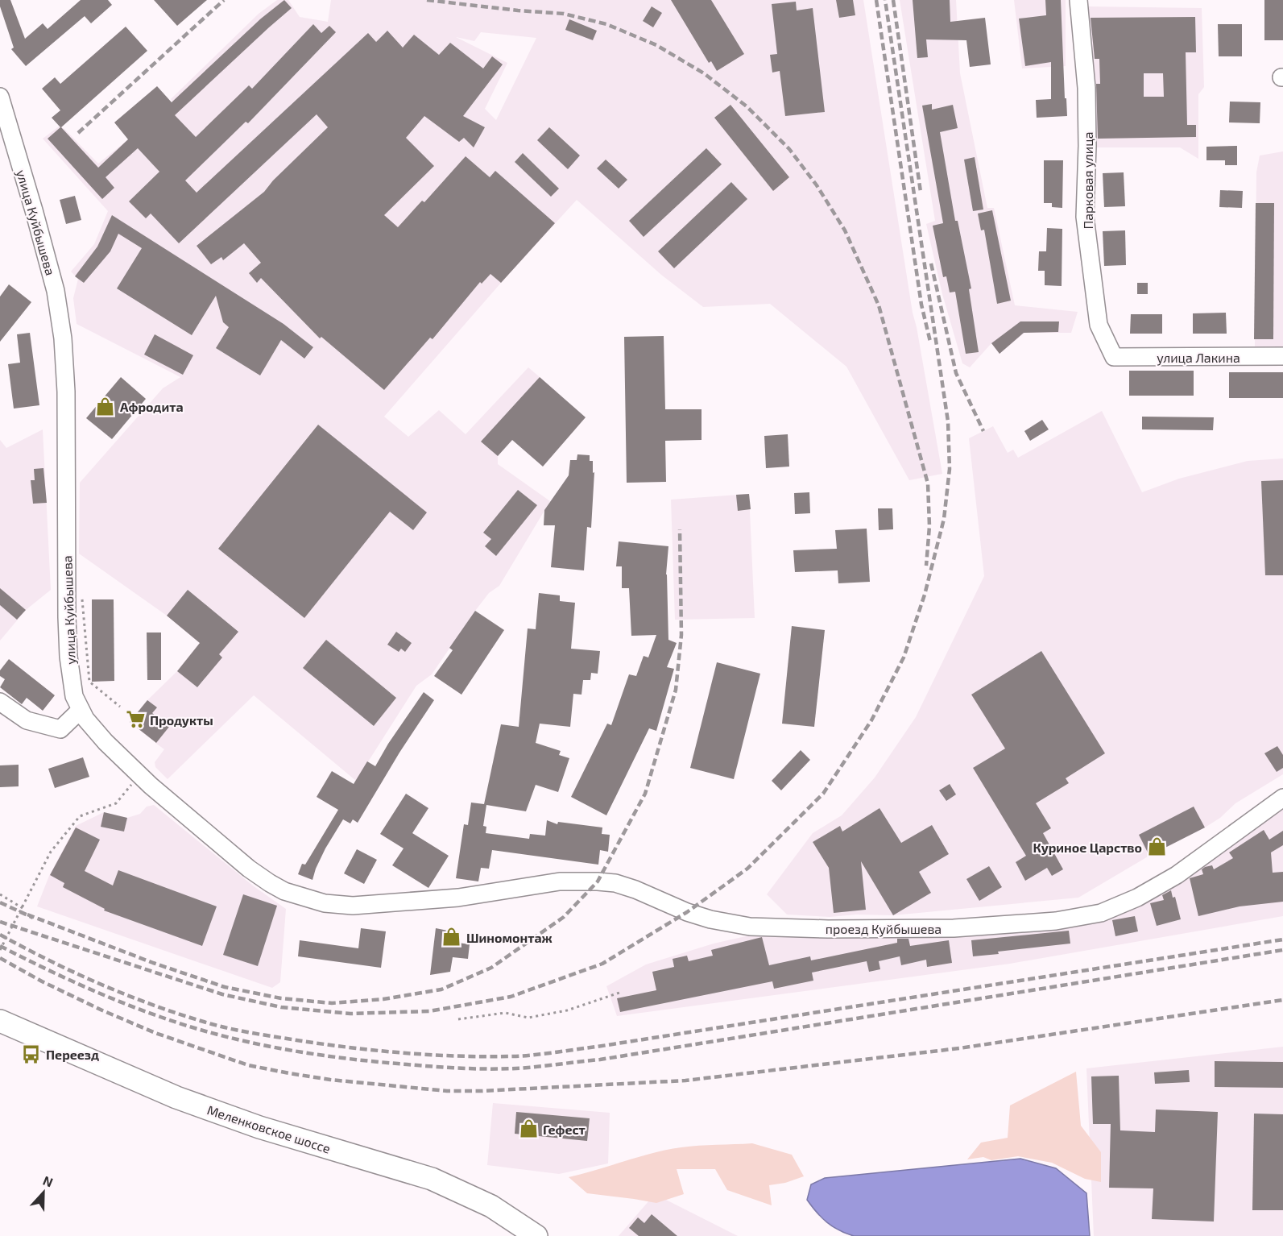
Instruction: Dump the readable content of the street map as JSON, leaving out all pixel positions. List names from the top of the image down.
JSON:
{
  "streets": {
    "main road": ["Меленковское шоссе"],
    "street": [
      "Парковая улица",
      "улица Куйбышева",
      "улица Лакина",
      "проезд Куйбышева"
    ]
  },
  "crossings": [
    ["Парковая улица", "улица Лакина"],
    ["улица Куйбышева", "проезд Куйбышева"]
  ],
  "places": {
    "shop": [
      "Афродита",
      "Куриное Царство",
      "Шиномонтаж",
      "Гефест"
    ],
    "supermarket": ["Продукты"],
    "bus stop": ["Переезд"]
  },
  "north": "top"
}
